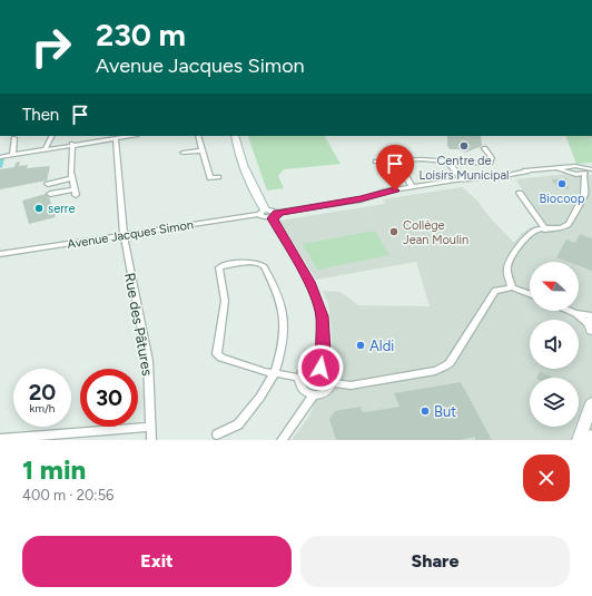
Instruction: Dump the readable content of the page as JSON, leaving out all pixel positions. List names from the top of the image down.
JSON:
{
  "streets": {
    "street": ["Avenue Jacques Simon", "Rue des Pâtures"]
  },
  "crossings": [
    ["Avenue Jacques Simon", "Rue des Pâtures"]
  ],
  "places": [
    "Centre de Loisirs Municipal",
    "Biocoop",
    "serre",
    "Collège Jean Moulin",
    "Aldi",
    "But"
  ],
  "north": "left",
  "page": {
    "turn": ["230 m", "Avenue Jacques Simon"],
    "then": "Then",
    "speed": "20 km/h",
    "limit": "30",
    "heading": ["1 min", "400 m · 20:56"],
    "buttons": ["Exit", "Share"]
  }
}
